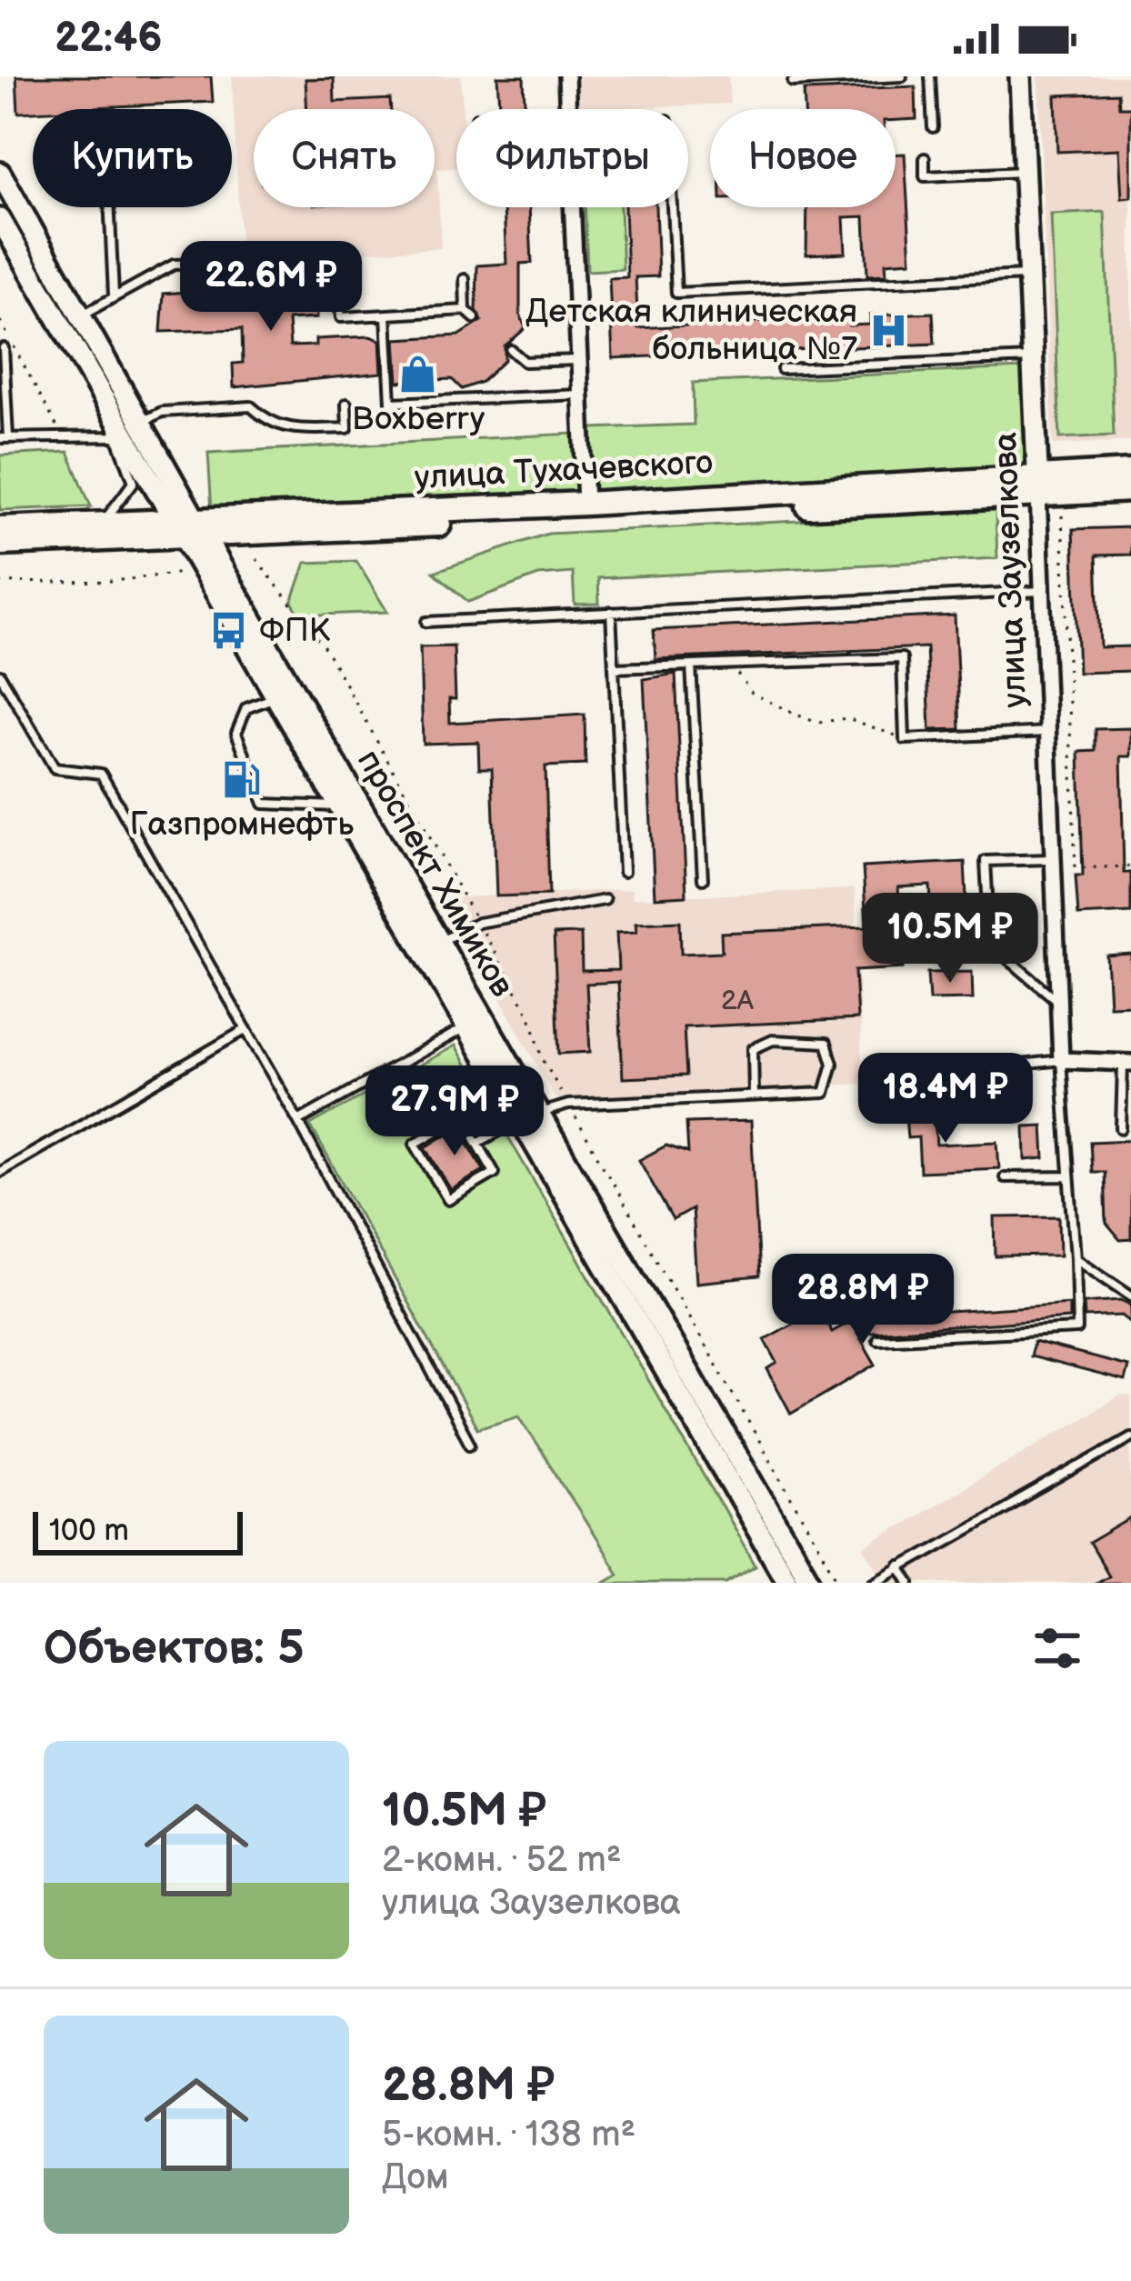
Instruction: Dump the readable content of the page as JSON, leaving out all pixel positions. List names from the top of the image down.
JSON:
{
  "streets": {
    "main road": ["улица Тухачевского", "улица Заузелкова", "проспект Химиков"]
  },
  "crossings": [
    ["улица Тухачевского", "улица Заузелкова"],
    ["улица Тухачевского", "проспект Химиков"]
  ],
  "places": {
    "hospital": ["Детская клиническая больница №7"],
    "shop": ["Boxberry"],
    "bus stop": ["ФПК"],
    "fuel station": ["Газпромнефть"]
  },
  "house_numbers": ["2А"],
  "scale_bar": "100 m",
  "page": {
    "status": "22:46",
    "chip": [
      "Купить",
      "Снять",
      "Фильтры",
      "Новое"
    ],
    "price": [
      "22.6M ₽",
      "10.5M ₽",
      "18.4M ₽",
      "27.9M ₽",
      "28.8M ₽"
    ],
    "scale": "100 m",
    "heading": "Объектов: 5",
    "list": [
      {
        "name": "10.5M ₽",
        "note": "2-комн. · 52 m² · улица Заузелкова"
      },
      {
        "name": "28.8M ₽",
        "note": "5-комн. · 138 m² · Дом"
      }
    ]
  }
}
